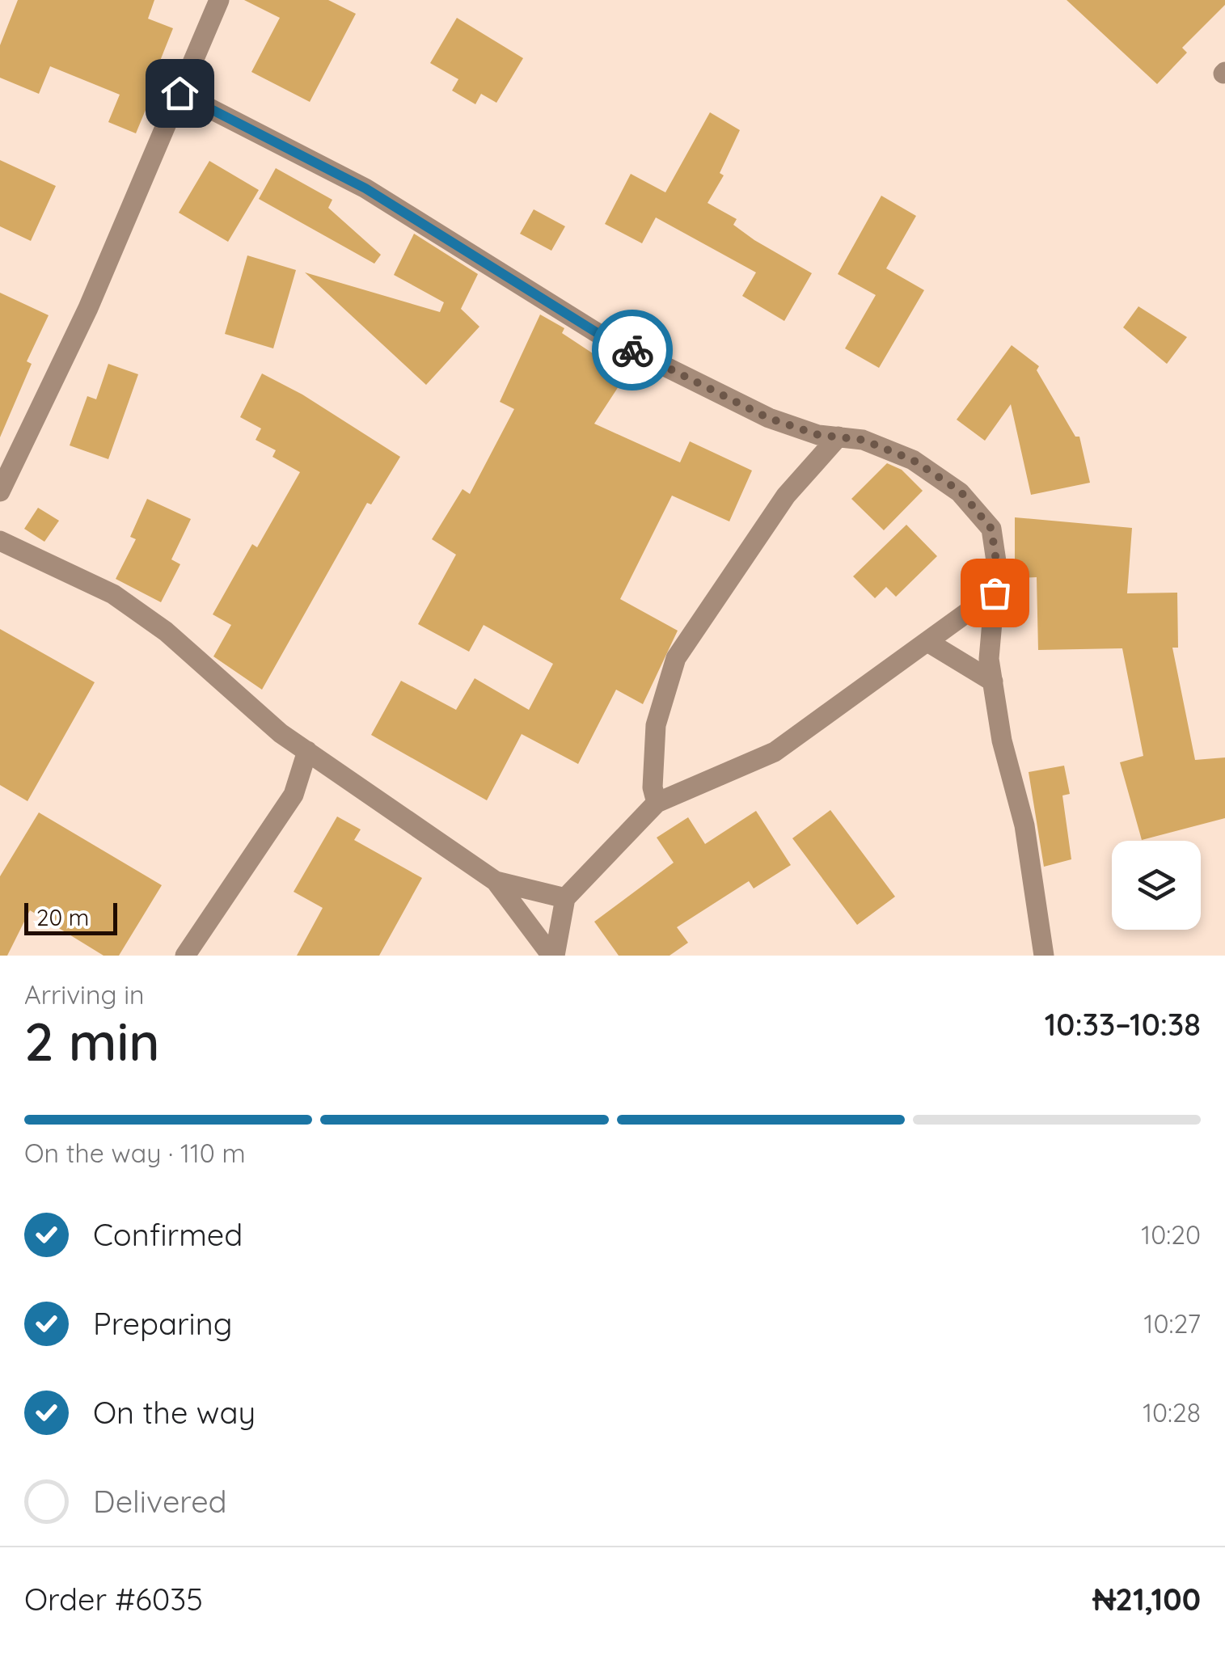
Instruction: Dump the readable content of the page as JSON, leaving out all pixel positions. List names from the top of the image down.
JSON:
{
  "scale_bar": "20 m",
  "page": {
    "scale": "20 m",
    "heading": ["2 min", "Arriving in", "10:33–10:38"],
    "panel": ["Order #6035", "₦21,100"],
    "bar": "On the way · 110 m",
    "list": [
      ["Confirmed", "10:20"],
      ["Preparing", "10:27"],
      ["On the way", "10:28"],
      "Delivered"
    ]
  }
}
